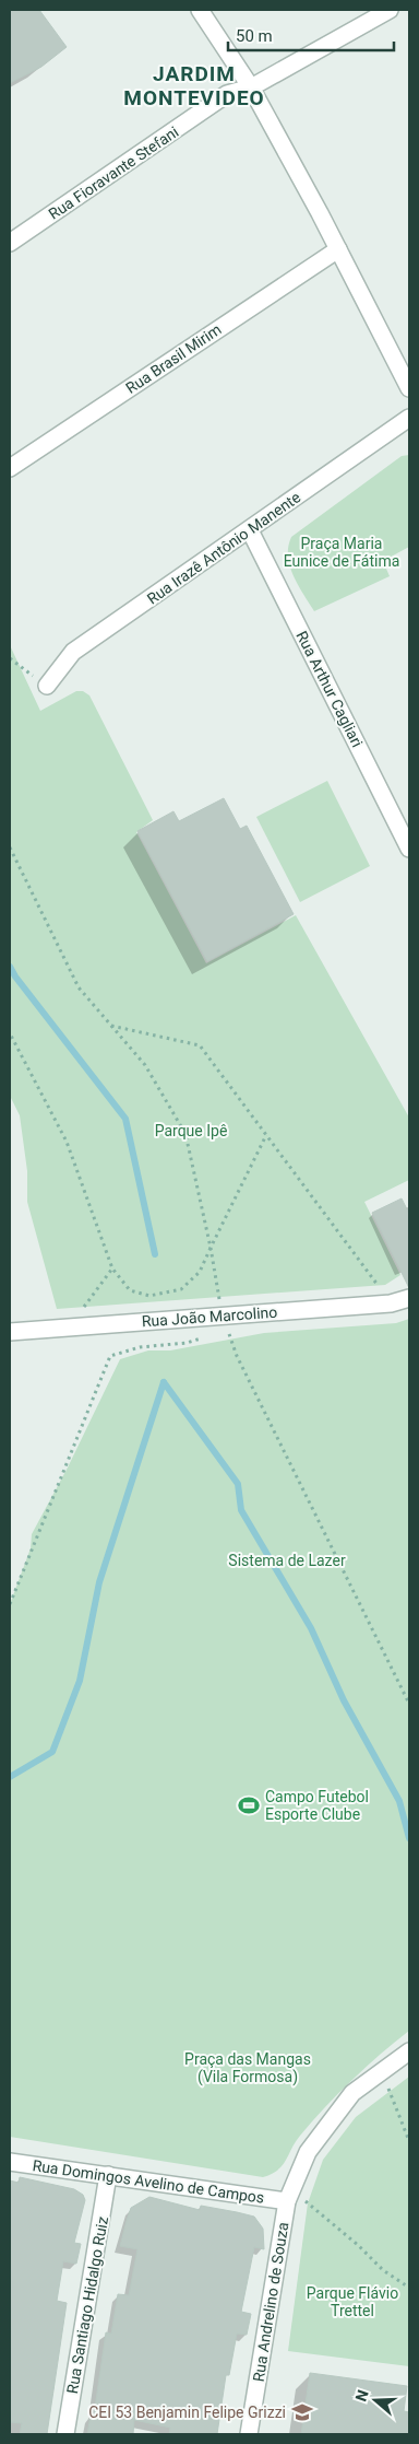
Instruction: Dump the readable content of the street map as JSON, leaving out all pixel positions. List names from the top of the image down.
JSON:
{
  "streets": {
    "street": [
      "Rua Fioravante Stefani",
      "Rua Brasil Mirim",
      "Rua Irazê Antônio Manente",
      "Rua Arthur Cagliari",
      "Rua João Marcolino",
      "Rua Domingos Avelino de Campos",
      "Rua Andrelino de Souza",
      "Rua Santiago Hidalgo Ruiz"
    ]
  },
  "crossings": [
    ["Rua Irazê Antônio Manente", "Rua Arthur Cagliari"],
    ["Rua Domingos Avelino de Campos", "Rua Andrelino de Souza"],
    ["Rua Domingos Avelino de Campos", "Rua Santiago Hidalgo Ruiz"]
  ],
  "districts": ["JARDIM MONTEVIDEO"],
  "parks": [
    "Praça Maria Eunice de Fátima",
    "Parque Ipê",
    "Sistema de Lazer",
    "Praça das Mangas (Vila Formosa)",
    "Parque Flávio Trettel"
  ],
  "places": {
    "sports": ["Campo Futebol Esporte Clube"],
    "school or university": ["CEI 53 Benjamin Felipe Grizzi"]
  },
  "scale_bar": "50 m",
  "north": "left"
}
